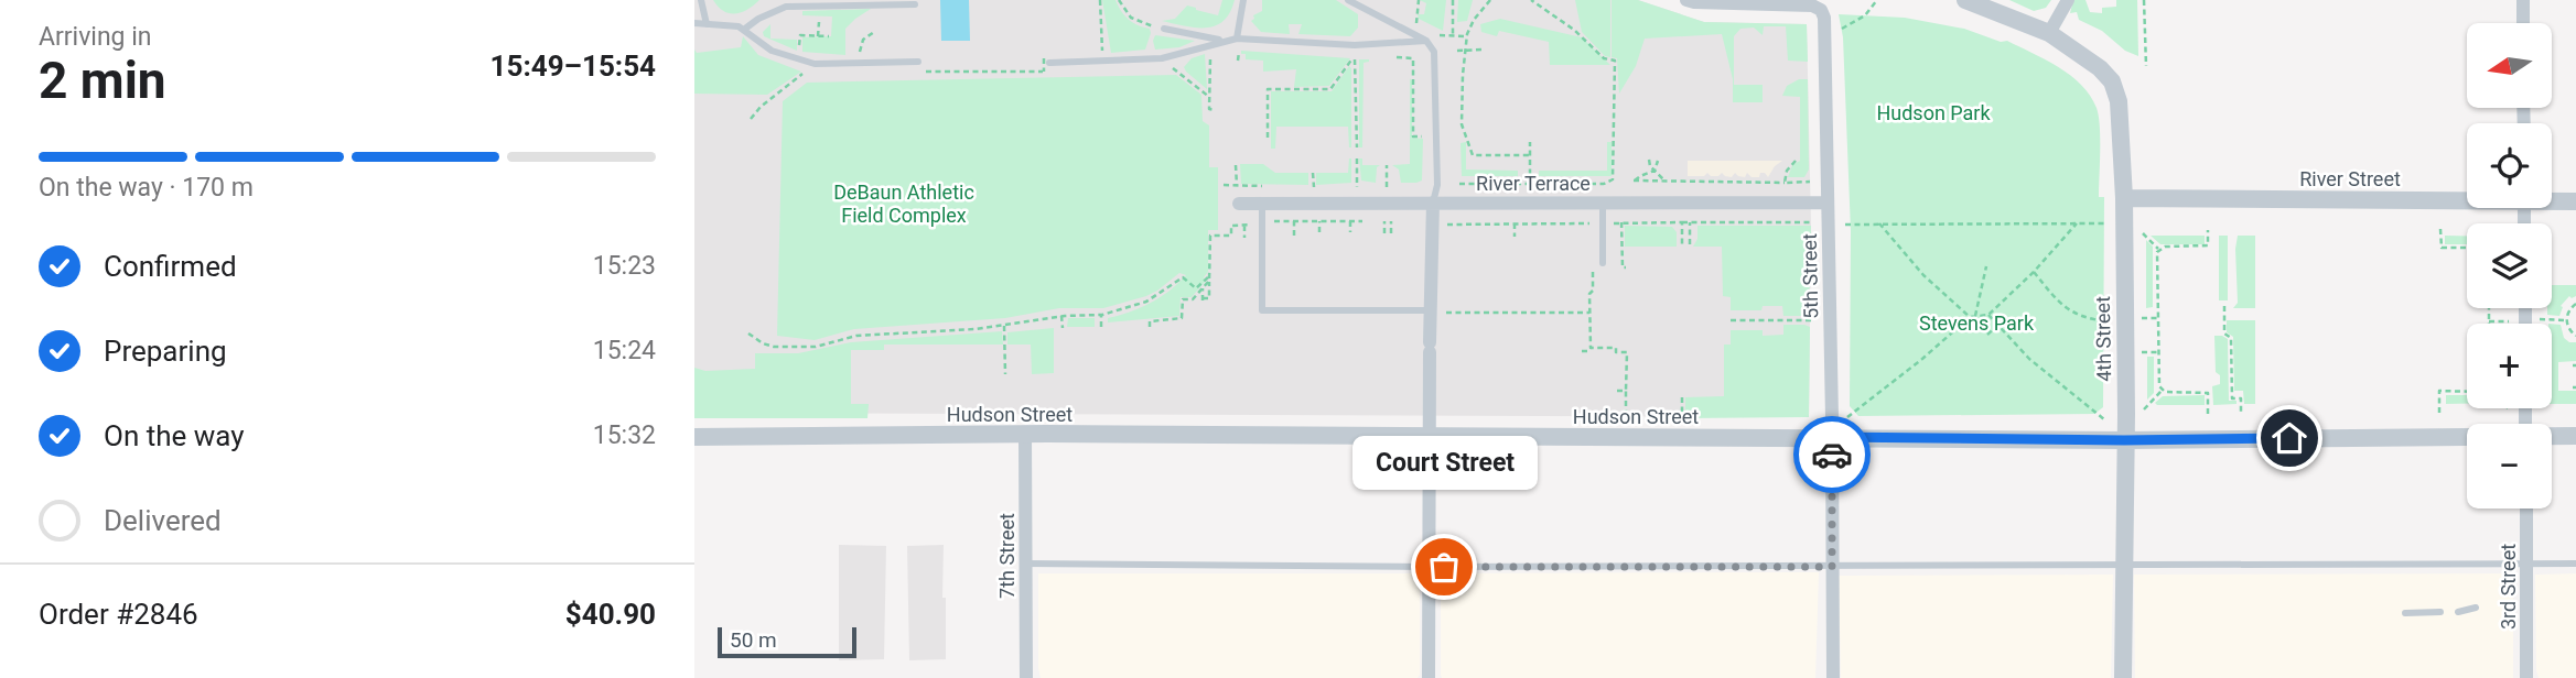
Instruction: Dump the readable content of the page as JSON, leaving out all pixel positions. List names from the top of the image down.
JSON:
{
  "streets": {
    "street": [
      "River Street",
      "River Terrace",
      "5th Street",
      "4th Street",
      "Hudson Street",
      "7th Street",
      "3rd Street"
    ]
  },
  "crossings": [
    ["River Street", "4th Street"],
    ["River Terrace", "5th Street"],
    ["5th Street", "Hudson Street"],
    ["4th Street", "Hudson Street"],
    ["Hudson Street", "7th Street"]
  ],
  "parks": ["Hudson Park", "DeBaun Athletic Field Complex", "Stevens Park"],
  "places": ["Court Street"],
  "scale_bar": "50 m",
  "north": "left",
  "page": {
    "heading": ["2 min", "Arriving in", "15:49–15:54"],
    "panel": ["Order #2846", "$40.90"],
    "map_buttons": ["+", "−"],
    "bar": "On the way · 170 m",
    "list": [
      ["Confirmed", "15:23"],
      ["Preparing", "15:24"],
      ["On the way", "15:32"],
      "Delivered"
    ],
    "bubble": "Court Street",
    "scale": "50 m"
  }
}
